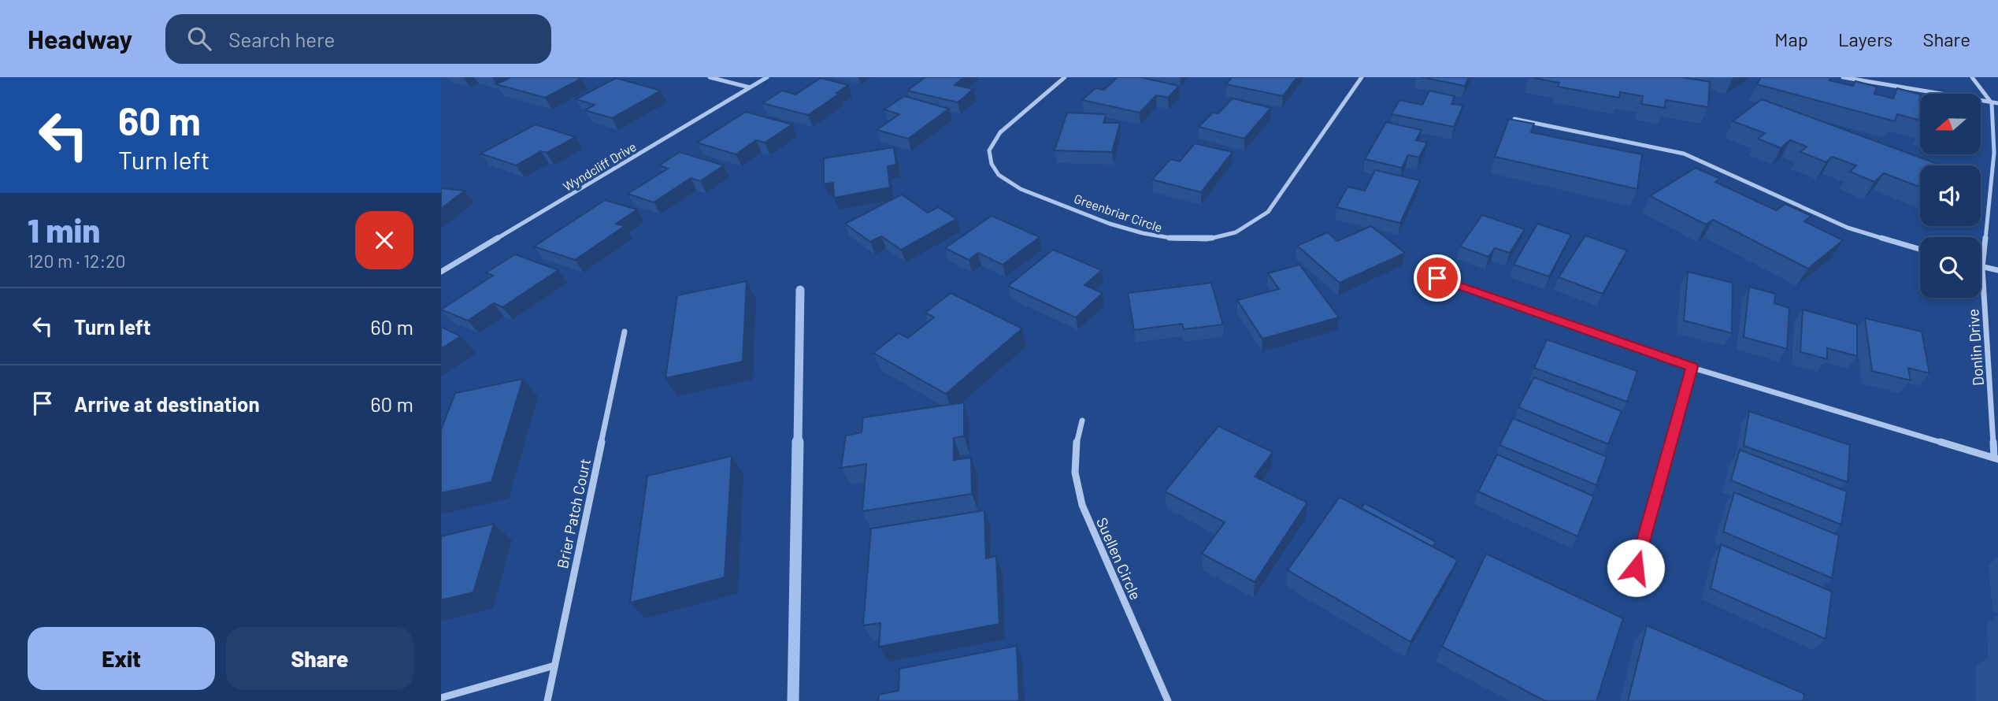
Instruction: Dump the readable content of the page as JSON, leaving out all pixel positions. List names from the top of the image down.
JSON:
{
  "streets": {
    "street": [
      "Wyndcliff Drive",
      "Greenbriar Circle",
      "Donlin Drive",
      "Brier Patch Court",
      "Suellen Circle"
    ]
  },
  "north": "left",
  "page": {
    "header": "Headway",
    "search": "Search here",
    "nav": ["Map", "Layers", "Share"],
    "turn": ["60 m", "Turn left"],
    "heading": ["1 min", "120 m · 12:20"],
    "list": [
      {
        "name": "Turn left",
        "value": "60 m"
      },
      {
        "name": "Arrive at destination",
        "value": "60 m"
      }
    ],
    "buttons": ["Exit", "Share"]
  }
}
